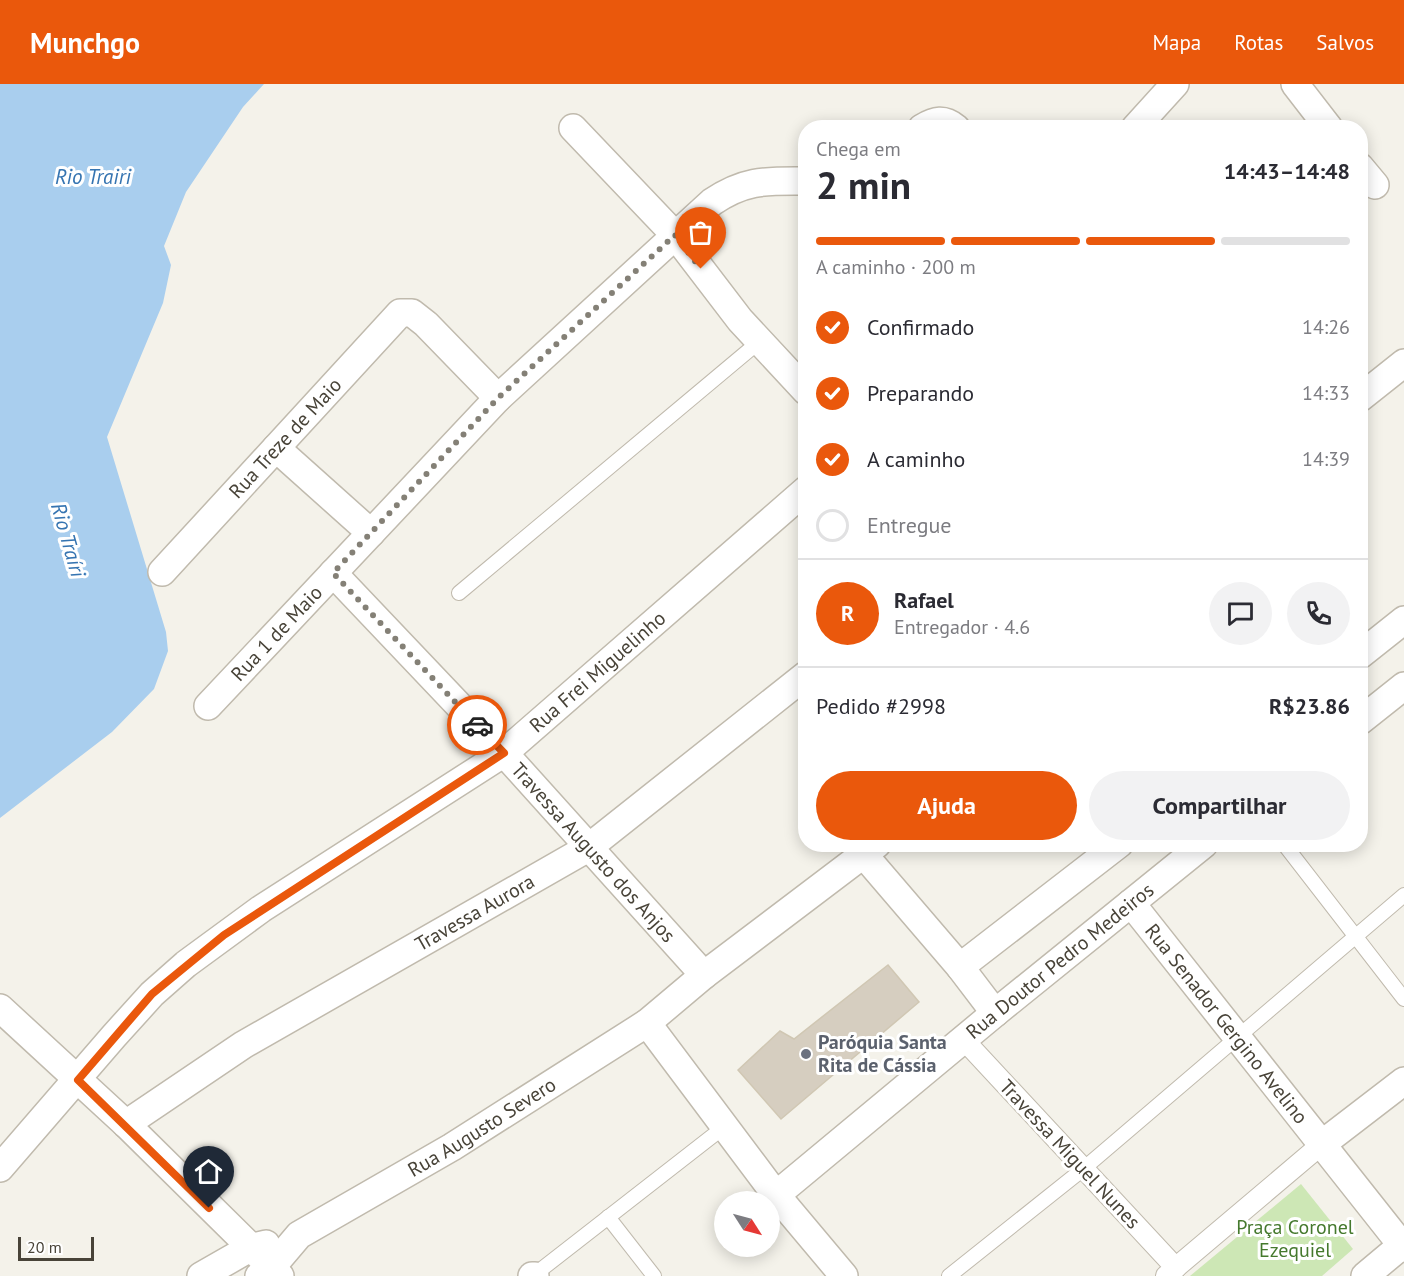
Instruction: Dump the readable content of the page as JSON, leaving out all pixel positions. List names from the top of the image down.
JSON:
{
  "streets": {
    "street": [
      "Rua Treze de Maio",
      "Rua 1 de Maio",
      "Rua Frei Miguelinho",
      "Travessa Augusto dos Anjos",
      "Travessa Aurora",
      "Rua Doutor Pedro Medeiros",
      "Rua Senador Gergino Avelino",
      "Rua Augusto Severo",
      "Travessa Miguel Nunes"
    ]
  },
  "crossings": [
    ["Rua Treze de Maio", "Rua 1 de Maio"],
    ["Rua 1 de Maio", "Travessa Augusto dos Anjos"],
    ["Rua Frei Miguelinho", "Travessa Augusto dos Anjos"],
    ["Travessa Augusto dos Anjos", "Travessa Aurora"],
    ["Travessa Augusto dos Anjos", "Rua Augusto Severo"],
    ["Rua Doutor Pedro Medeiros", "Rua Senador Gergino Avelino"],
    ["Rua Doutor Pedro Medeiros", "Travessa Miguel Nunes"]
  ],
  "water": ["Rio Trairi", "Rio Traíri"],
  "parks": ["Praça Coronel Ezequiel"],
  "places": ["Paróquia Santa Rita de Cássia"],
  "scale_bar": "20 m",
  "north": "bottom right",
  "page": {
    "header": "Munchgo",
    "nav": ["Mapa", "Rotas", "Salvos"],
    "heading": ["2 min", "Chega em", "14:43–14:48"],
    "panel": [
      "Rafael",
      "Entregador · 4.6",
      "Pedido #2998",
      "R$23.86"
    ],
    "bar": "A caminho · 200 m",
    "list": [
      ["Confirmado", "14:26"],
      ["Preparando", "14:33"],
      ["A caminho", "14:39"],
      "Entregue"
    ],
    "round": "R",
    "buttons": ["Ajuda", "Compartilhar"],
    "scale": "20 m"
  }
}
